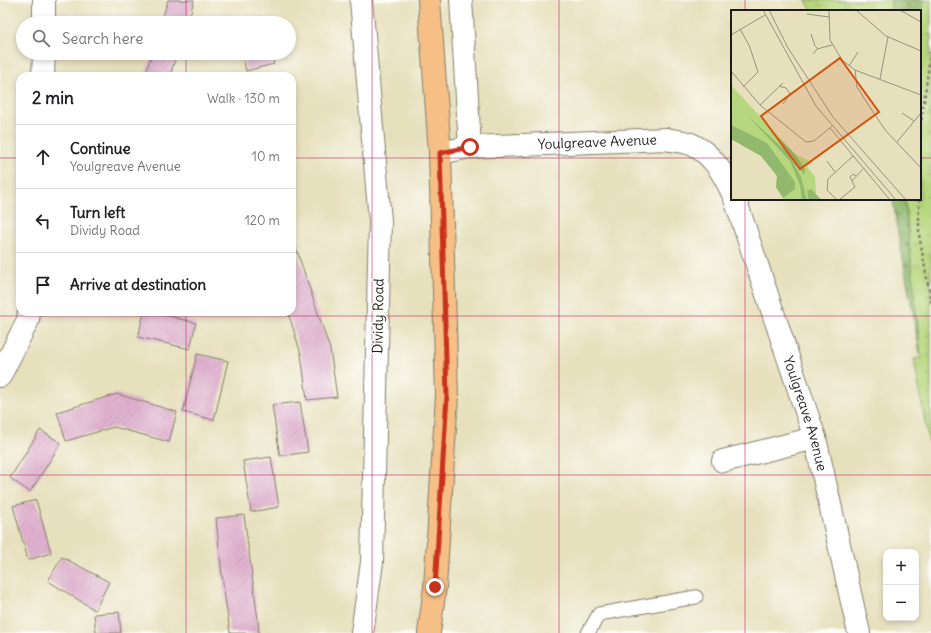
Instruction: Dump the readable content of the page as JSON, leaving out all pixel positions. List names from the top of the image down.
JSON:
{
  "streets": {
    "street": ["Youlgreave Avenue", "Dividy Road"]
  },
  "page": {
    "search": "Search here",
    "heading": ["2 min", "Walk · 130 m"],
    "list": [
      ["Continue", "Youlgreave Avenue", "10 m"],
      ["Turn left", "Dividy Road", "120 m"],
      "Arrive at destination"
    ],
    "map_buttons": ["+", "−"]
  }
}
